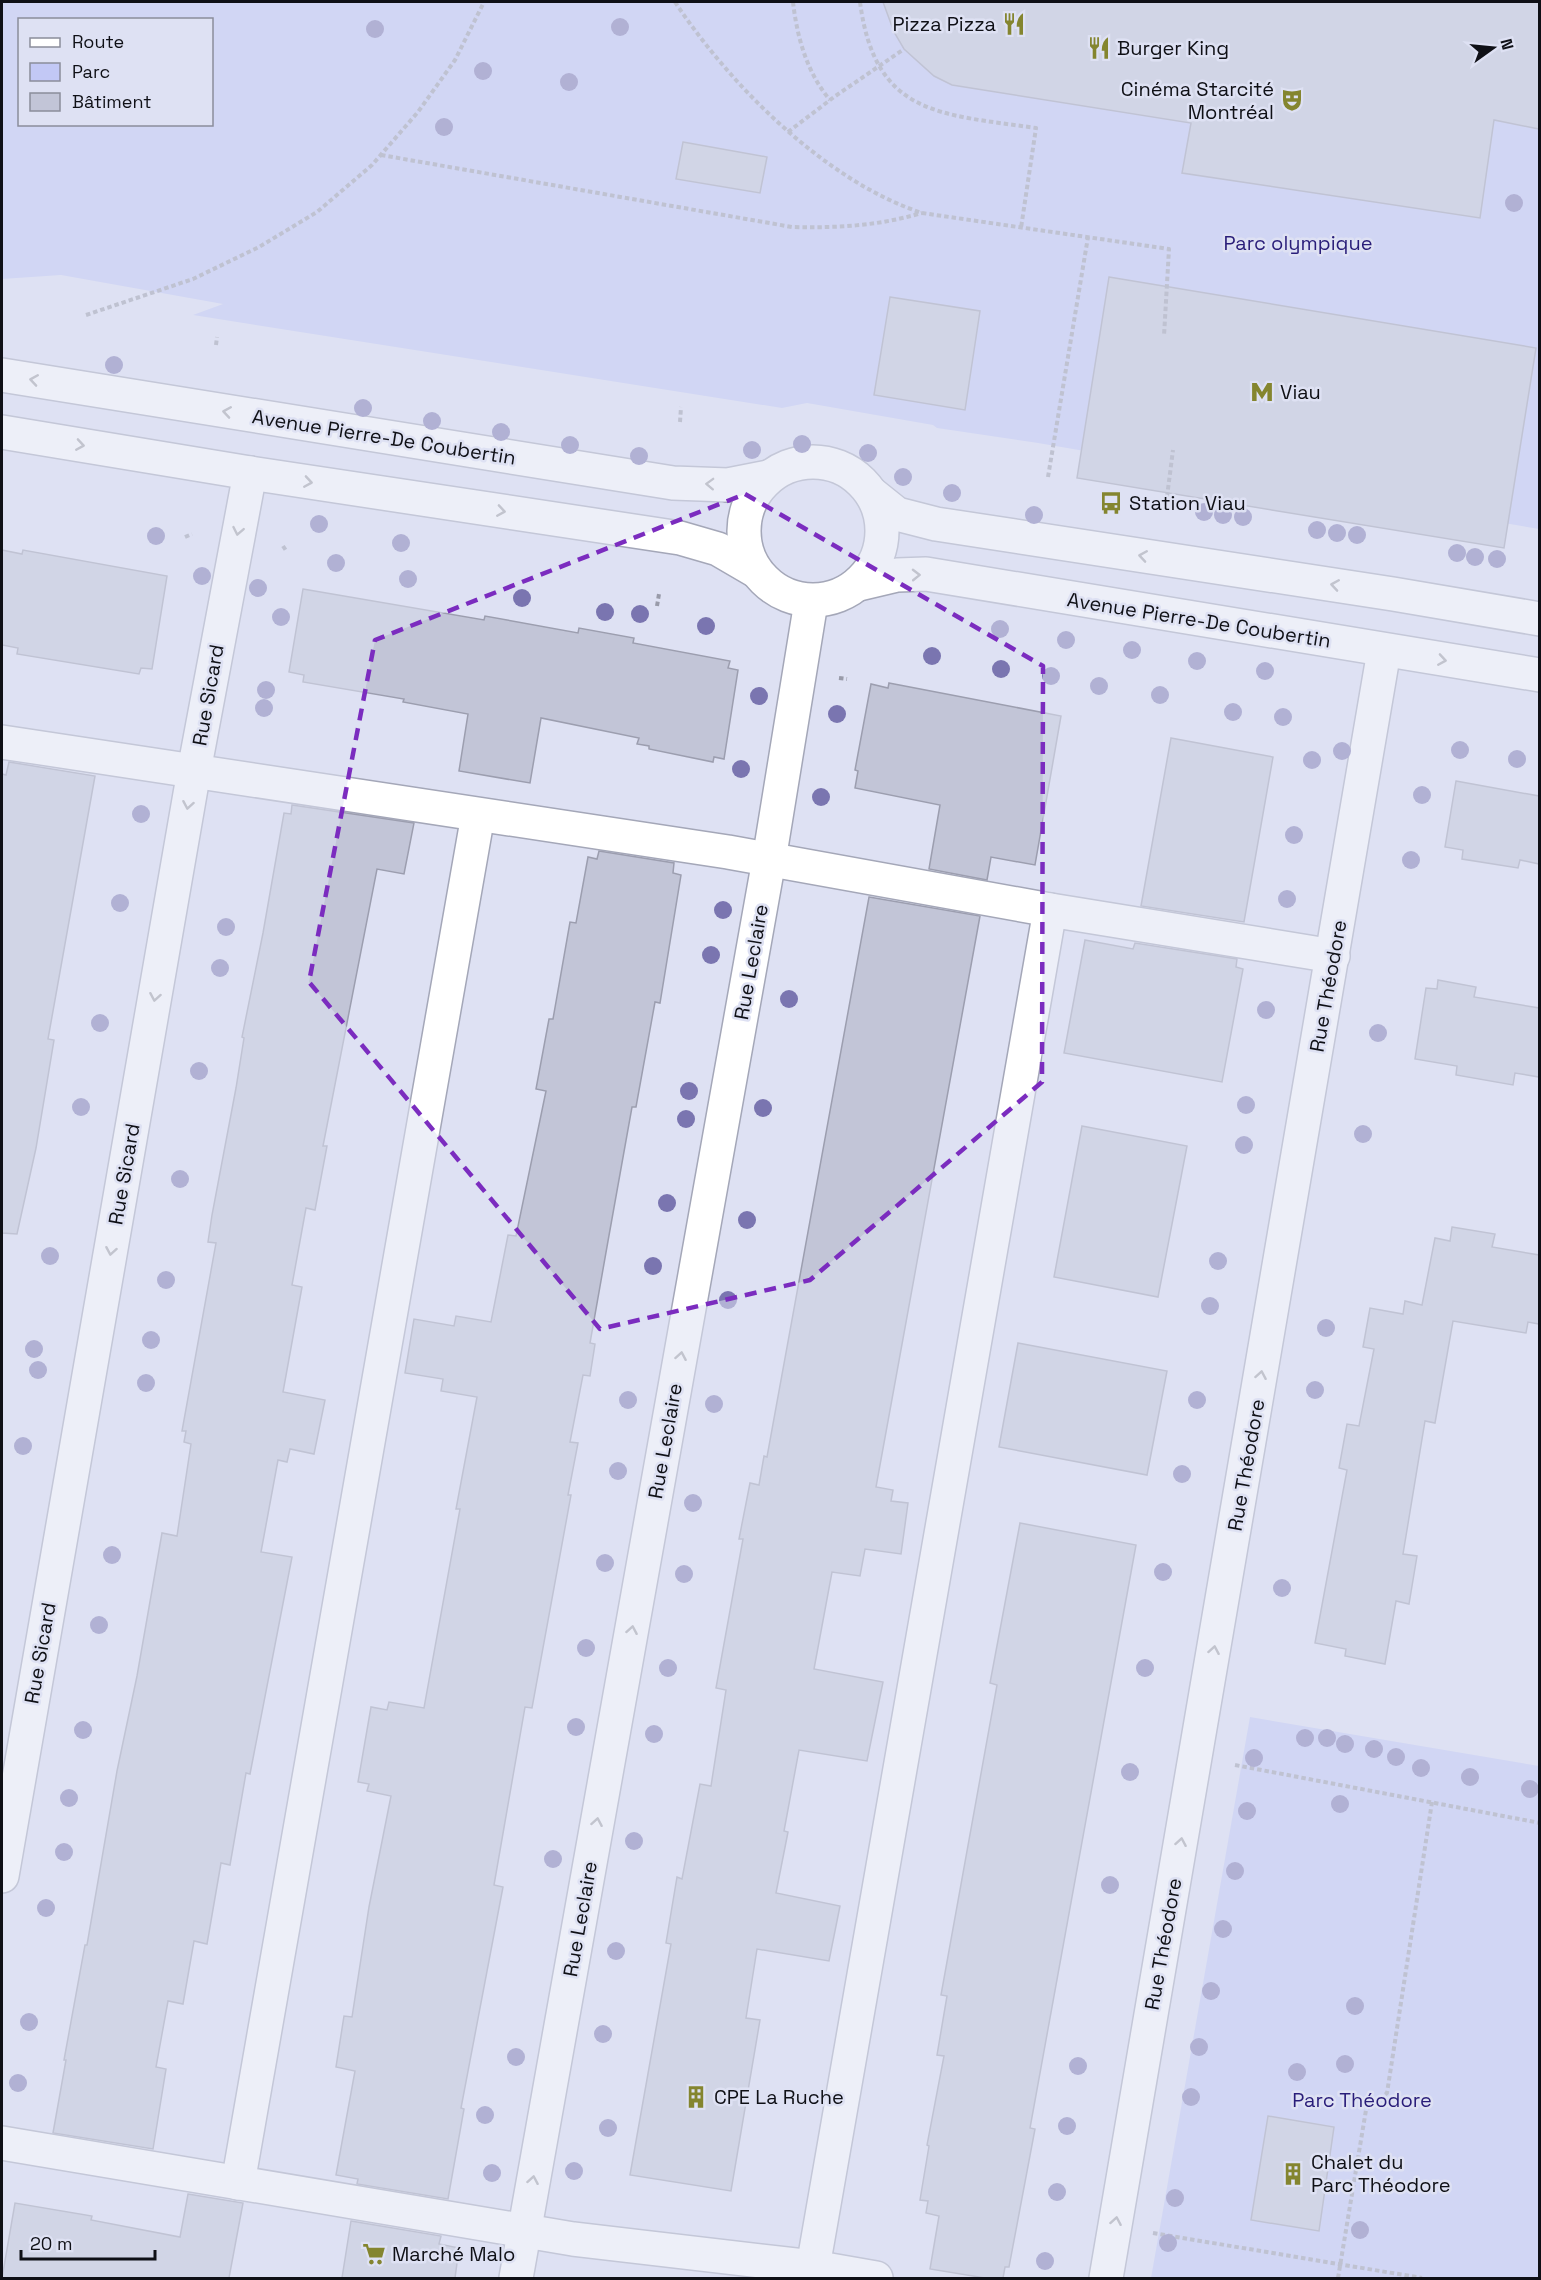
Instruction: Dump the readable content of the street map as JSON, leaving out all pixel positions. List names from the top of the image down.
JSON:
{
  "streets": {
    "street": [
      "Avenue Pierre-De Coubertin",
      "Rue Sicard",
      "Rue Leclaire",
      "Rue Théodore"
    ]
  },
  "crossings": [
    ["Avenue Pierre-De Coubertin", "Rue Leclaire"],
    ["Avenue Pierre-De Coubertin", "Rue Théodore"]
  ],
  "parks": ["Parc olympique", "Parc Théodore"],
  "places": {
    "restaurant": ["Pizza Pizza", "Burger King"],
    "theatre": ["Cinéma Starcité Montréal"],
    "metro station": ["Viau"],
    "bus stop": ["Station Viau"],
    "building": ["CPE La Ruche", "Chalet du Parc Théodore"],
    "supermarket": ["Marché Malo"]
  },
  "legend": ["Route", "Parc", "Bâtiment"],
  "scale_bar": "20 m",
  "north": "right"
}
